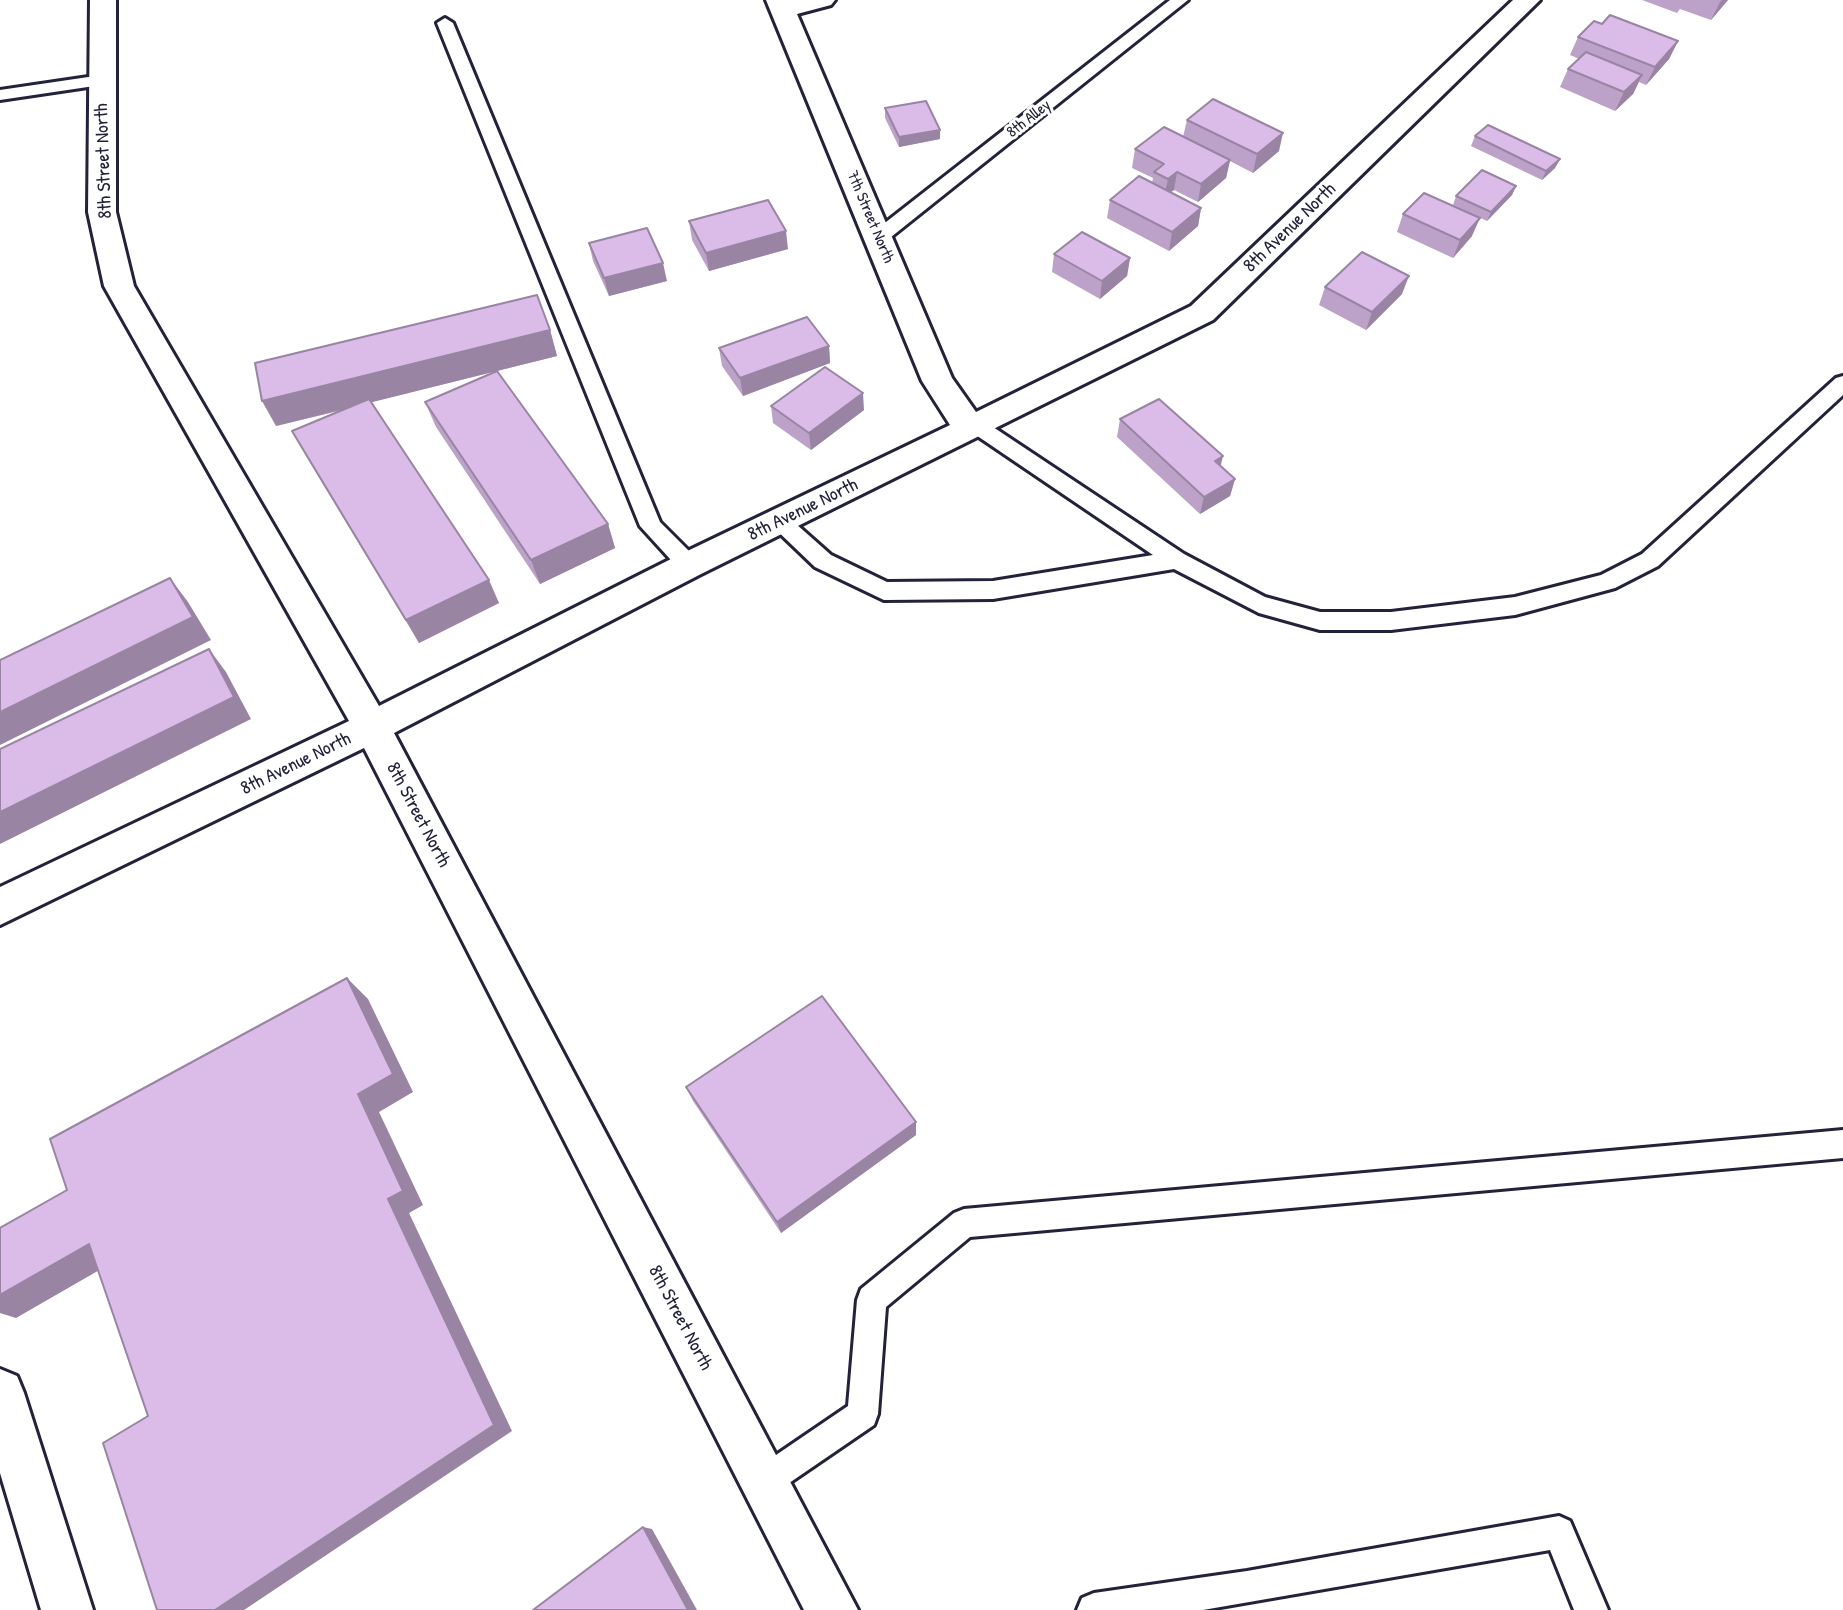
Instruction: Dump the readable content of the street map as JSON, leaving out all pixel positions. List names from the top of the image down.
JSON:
{
  "streets": {
    "street": ["8th Street North", "7th Street North", "8th Avenue North"],
    "lane": ["8th Alley"]
  },
  "crossings": [
    ["8th Alley", "7th Street North"],
    ["8th Street North", "8th Avenue North"],
    ["7th Street North", "8th Avenue North"]
  ]
}
